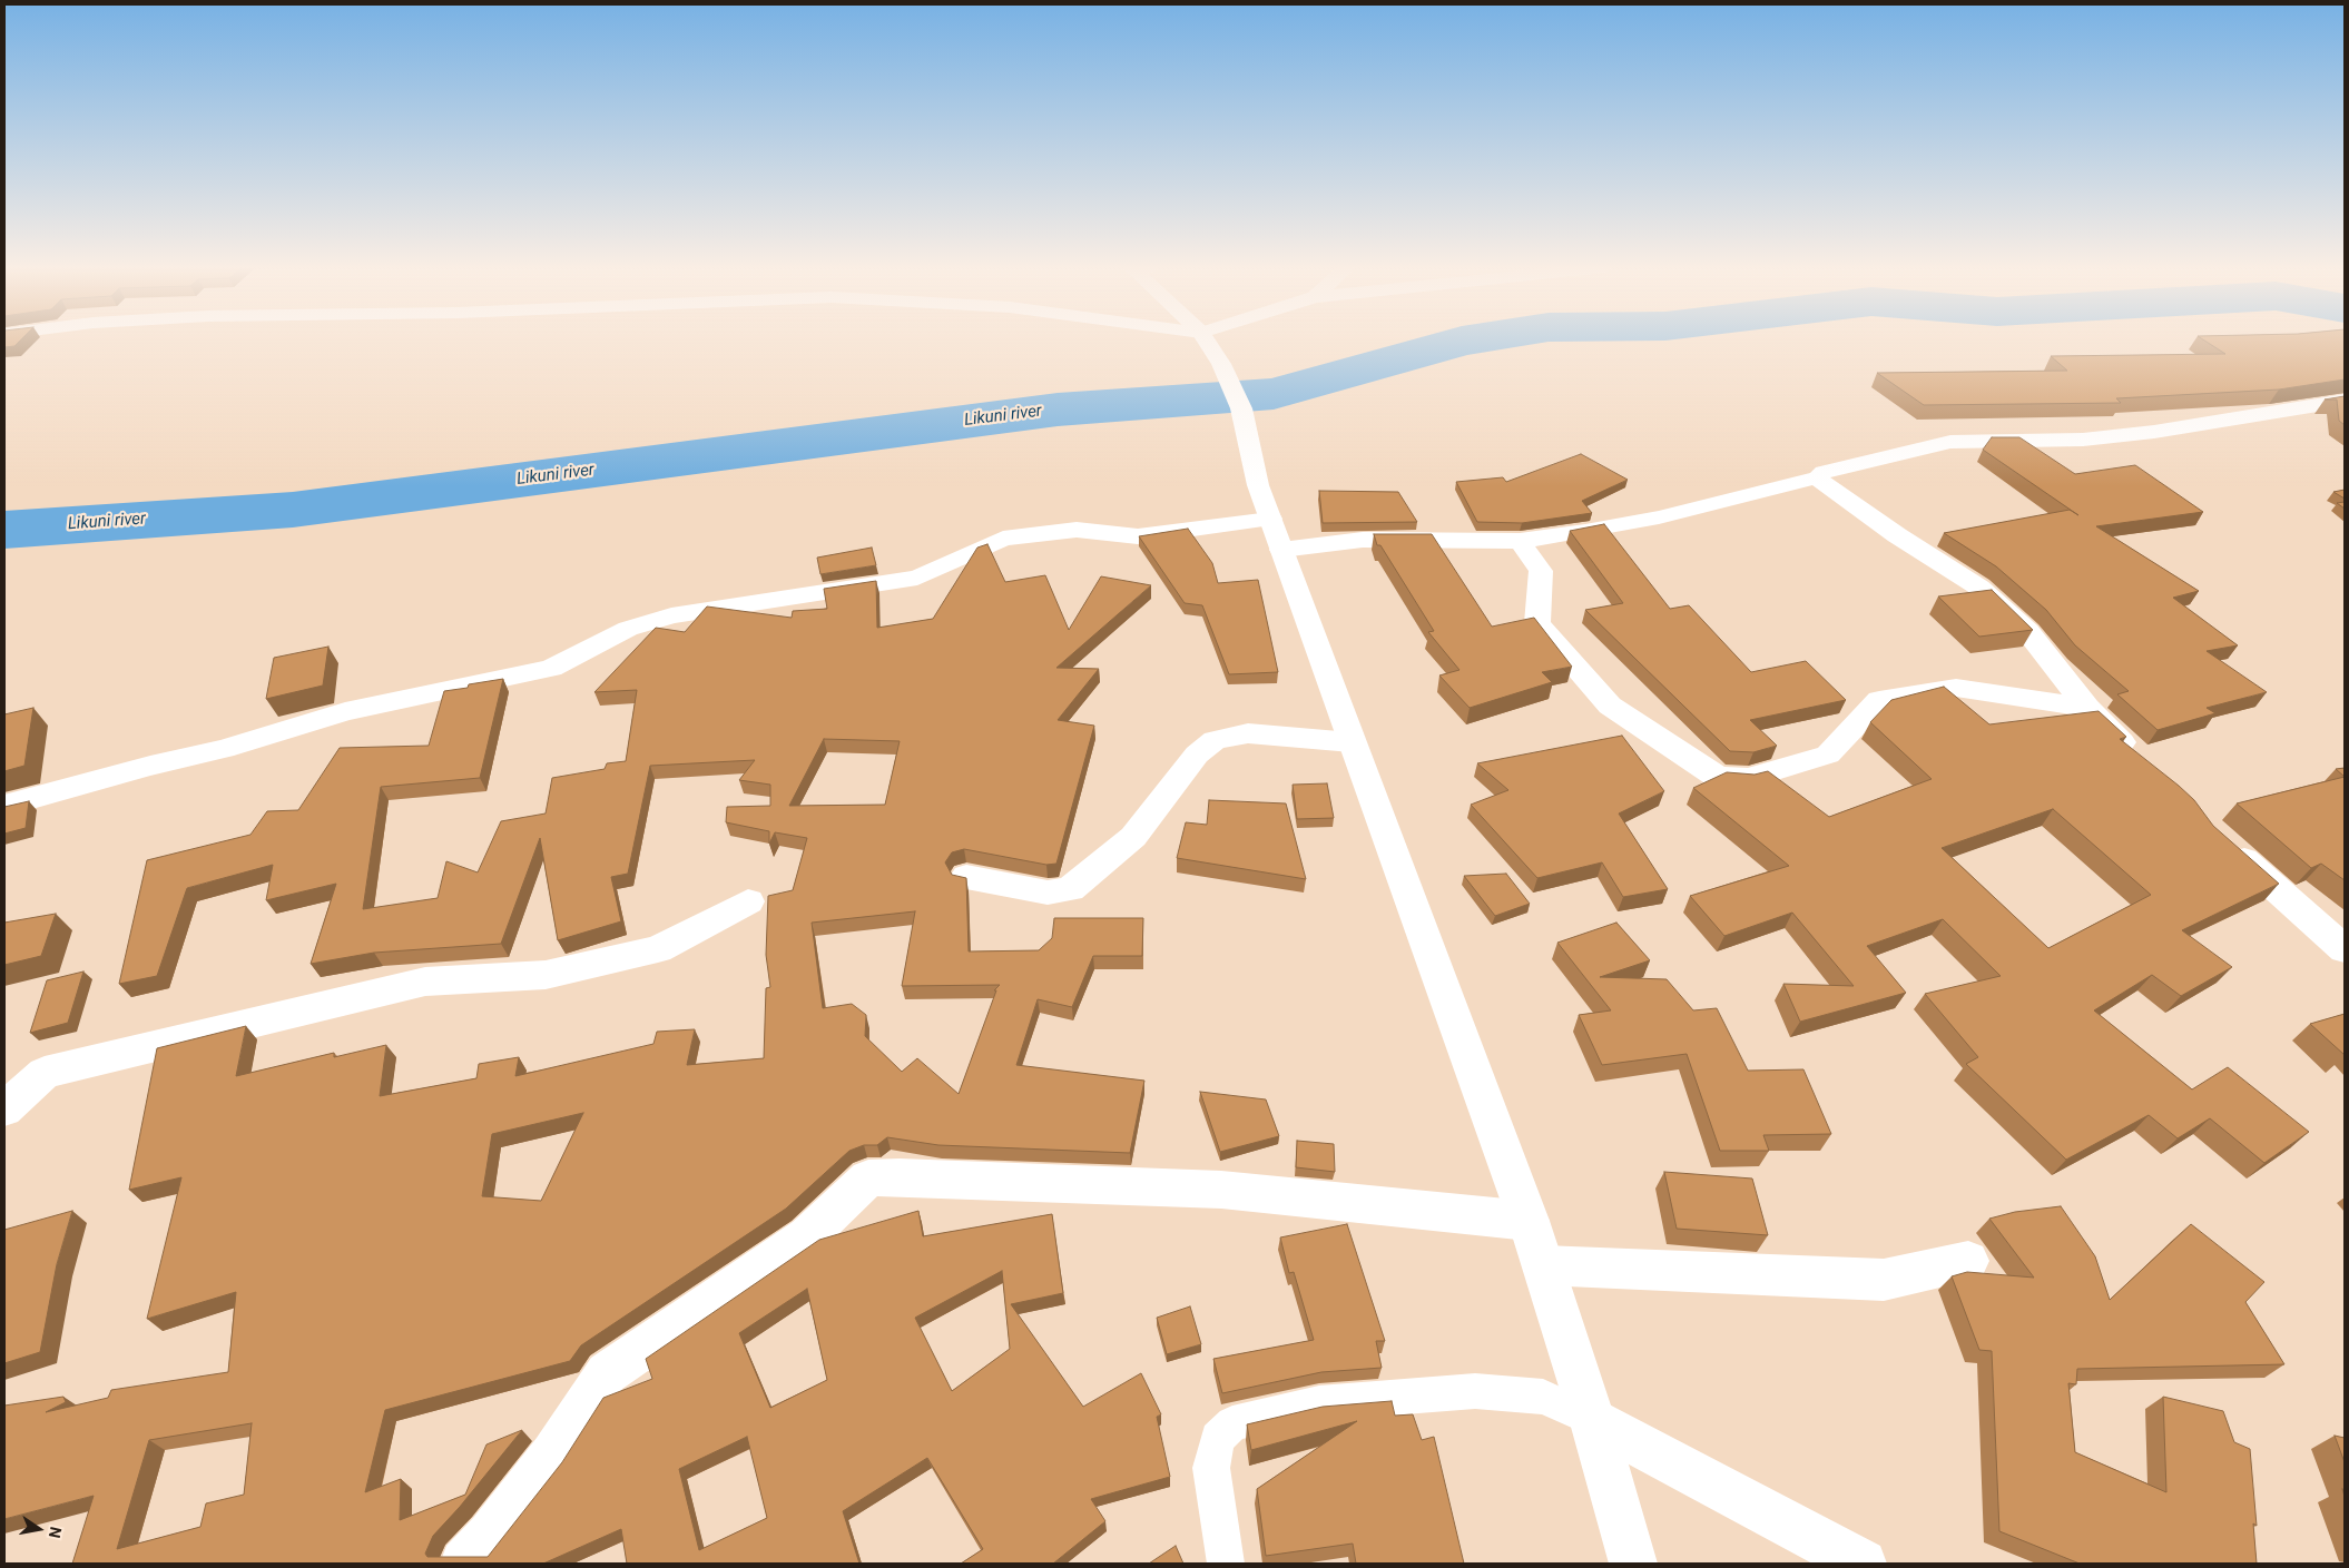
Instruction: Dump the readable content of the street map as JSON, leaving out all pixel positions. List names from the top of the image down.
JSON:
{
  "water": ["Likuni river"],
  "north": "right"
}
